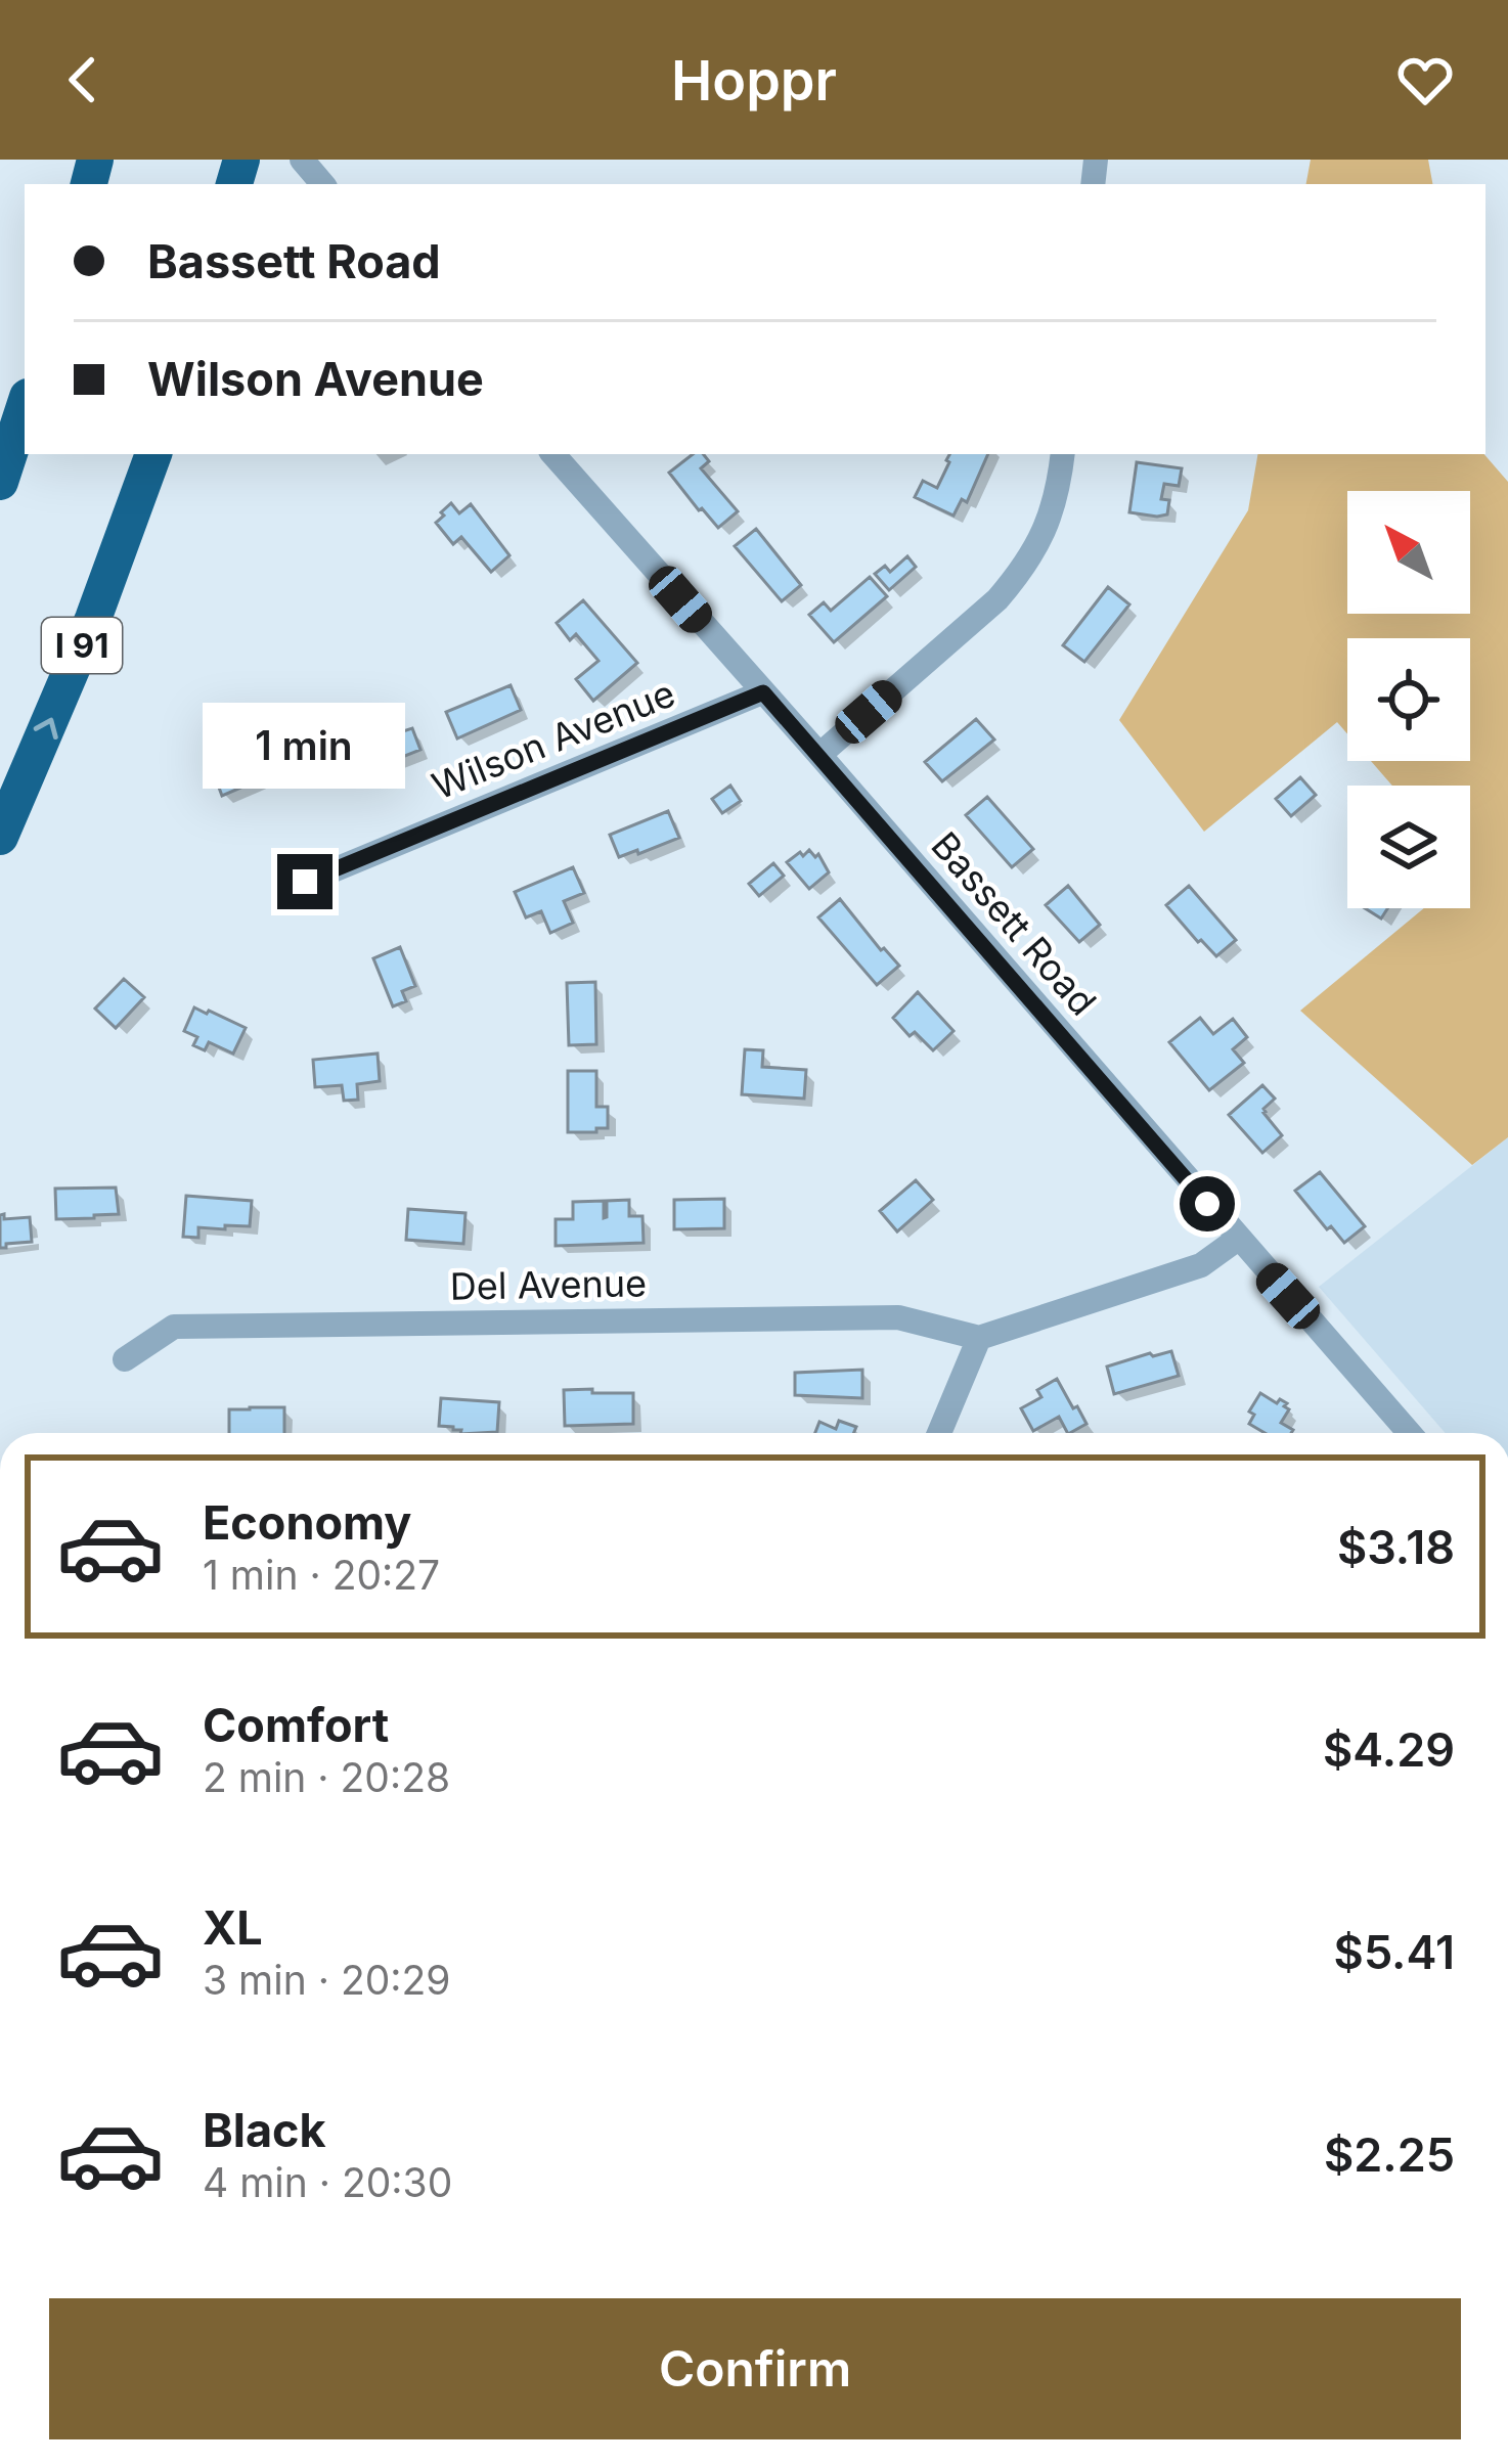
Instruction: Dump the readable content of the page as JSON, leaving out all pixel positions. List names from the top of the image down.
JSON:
{
  "streets": {
    "highway": ["I 91"],
    "street": ["Wilson Avenue", "Bassett Road", "Del Avenue"]
  },
  "crossings": [
    ["Wilson Avenue", "Bassett Road"]
  ],
  "north": "top left",
  "page": {
    "header": "Hoppr",
    "banner": ["Bassett Road", "Wilson Avenue"],
    "bubble": "1 min",
    "list": [
      {
        "name": "Economy",
        "note": "1 min · 20:27",
        "value": "$3.18"
      },
      {
        "name": "Comfort",
        "note": "2 min · 20:28",
        "value": "$4.29"
      },
      {
        "name": "XL",
        "note": "3 min · 20:29",
        "value": "$5.41"
      },
      {
        "name": "Black",
        "note": "4 min · 20:30",
        "value": "$2.25"
      }
    ],
    "buttons": "Confirm"
  }
}
